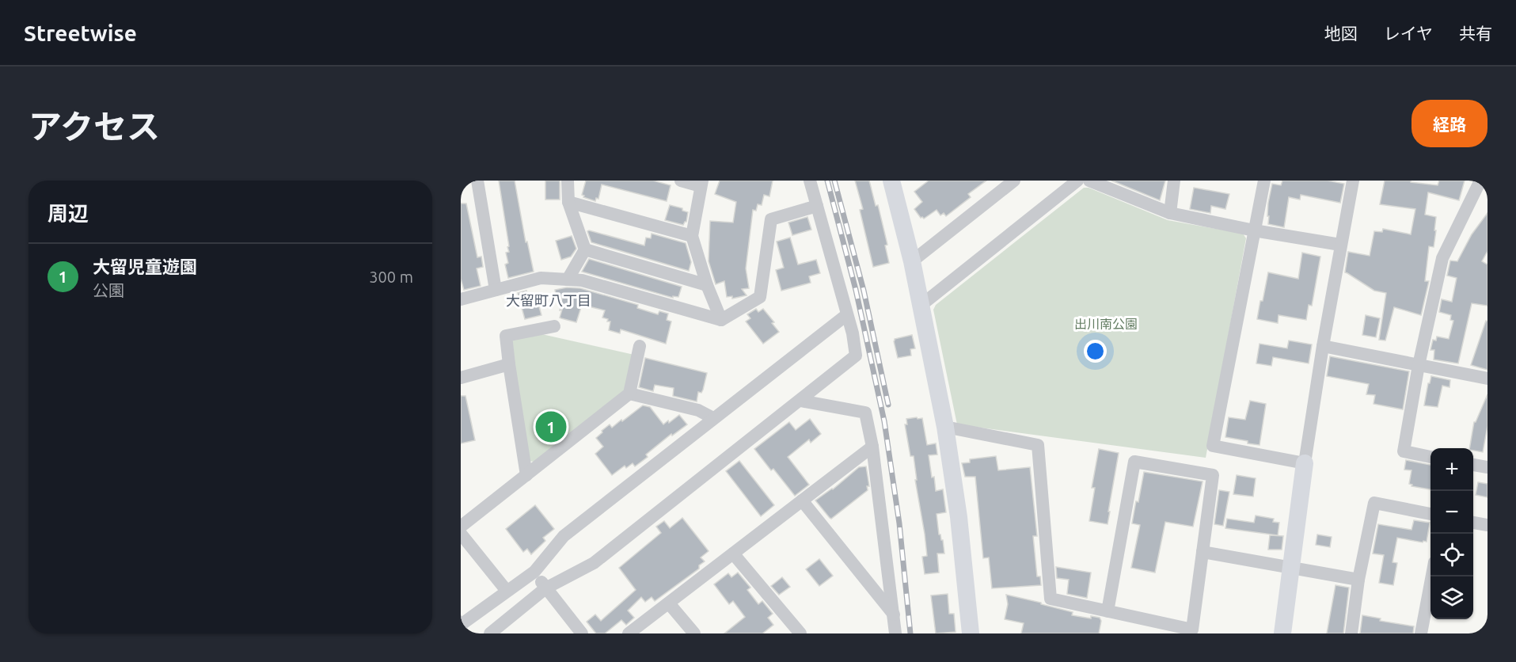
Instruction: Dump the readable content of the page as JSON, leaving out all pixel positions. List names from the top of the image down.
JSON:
{
  "districts": ["大留町八丁目"],
  "parks": ["出川南公園"],
  "page": {
    "header": "Streetwise",
    "nav": ["地図", "レイヤ", "共有"],
    "title": "アクセス",
    "buttons": "経路",
    "heading": "周辺",
    "list": [
      {
        "mark": "1",
        "name": "大留児童遊園",
        "note": "公園",
        "value": "300 m"
      }
    ],
    "pins": "1",
    "map_buttons": ["+", "−"]
  }
}
